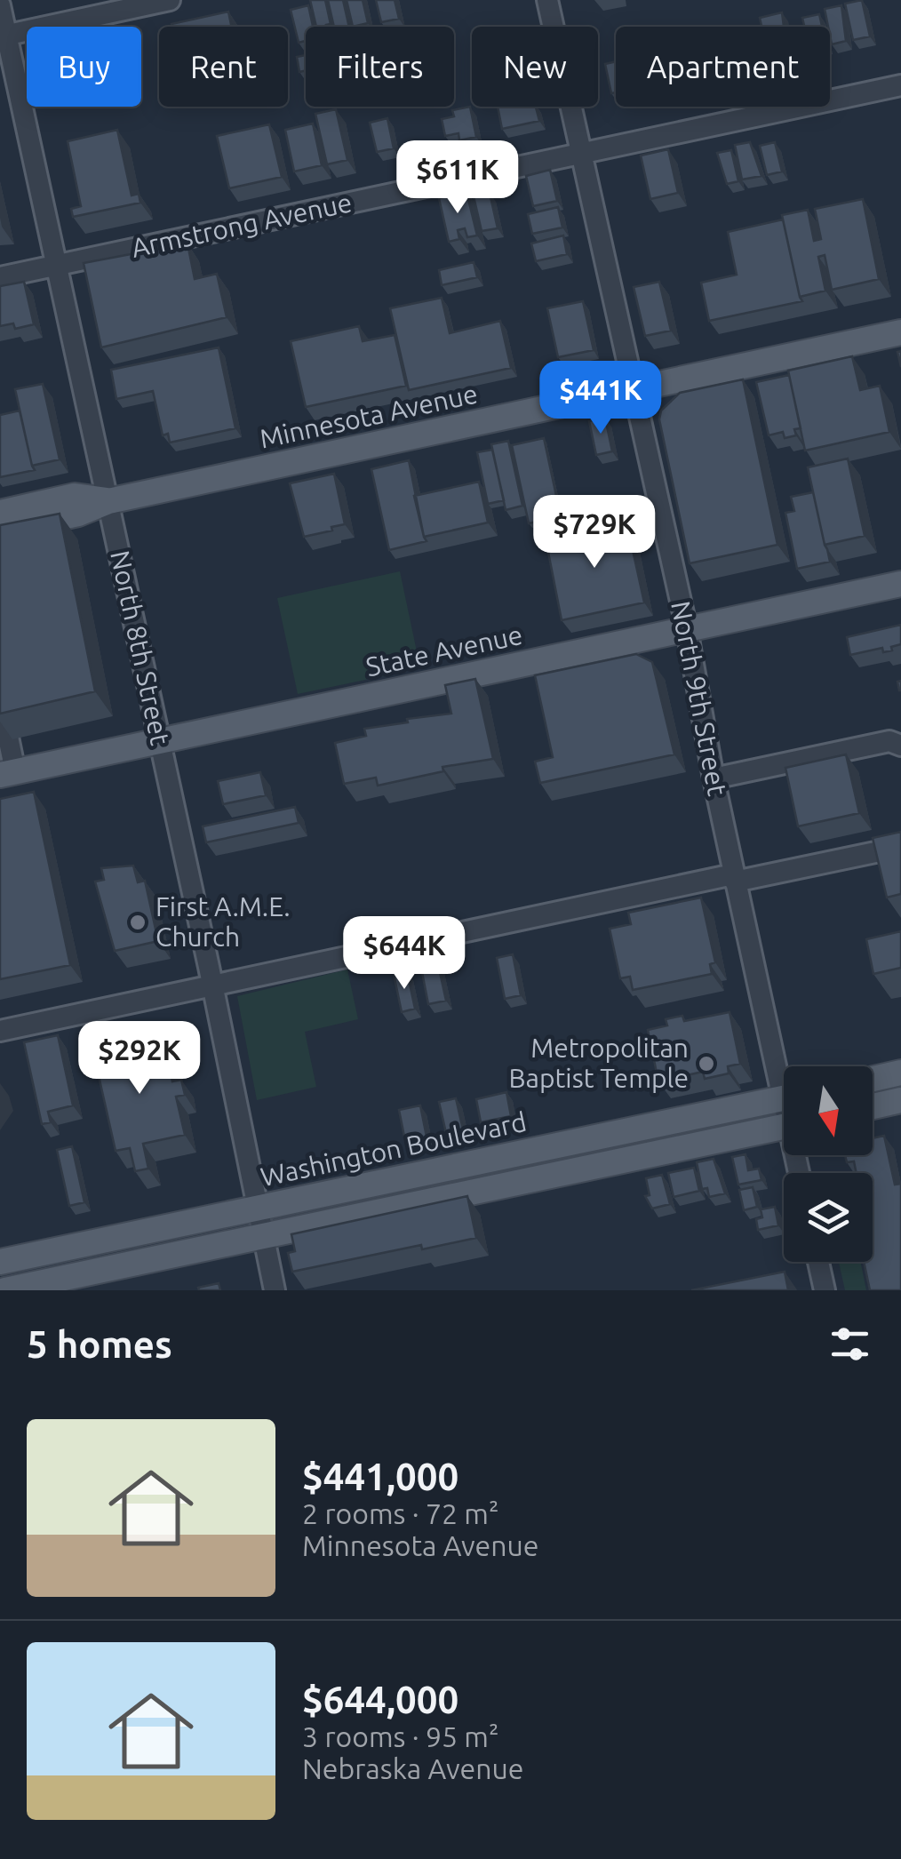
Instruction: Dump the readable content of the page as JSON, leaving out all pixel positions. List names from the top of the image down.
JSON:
{
  "streets": {
    "main road": ["Minnesota Avenue", "State Avenue", "Washington Boulevard"],
    "street": ["Armstrong Avenue", "North 8th Street", "North 9th Street"]
  },
  "crossings": [
    ["Armstrong Avenue", "North 8th Street"],
    ["Armstrong Avenue", "North 9th Street"],
    ["Minnesota Avenue", "North 8th Street"],
    ["Minnesota Avenue", "North 9th Street"],
    ["North 8th Street", "State Avenue"],
    ["North 8th Street", "Washington Boulevard"],
    ["State Avenue", "North 9th Street"]
  ],
  "places": ["First A.M.E. Church", "Metropolitan Baptist Temple"],
  "north": "bottom",
  "page": {
    "chip": [
      "Buy",
      "Rent",
      "Filters",
      "New",
      "Apartment"
    ],
    "price": [
      "$611K",
      "$441K",
      "$729K",
      "$644K",
      "$292K"
    ],
    "heading": "5 homes",
    "list": [
      {
        "name": "$441,000",
        "note": "2 rooms · 72 m² · Minnesota Avenue"
      },
      {
        "name": "$644,000",
        "note": "3 rooms · 95 m² · Nebraska Avenue"
      }
    ]
  }
}
